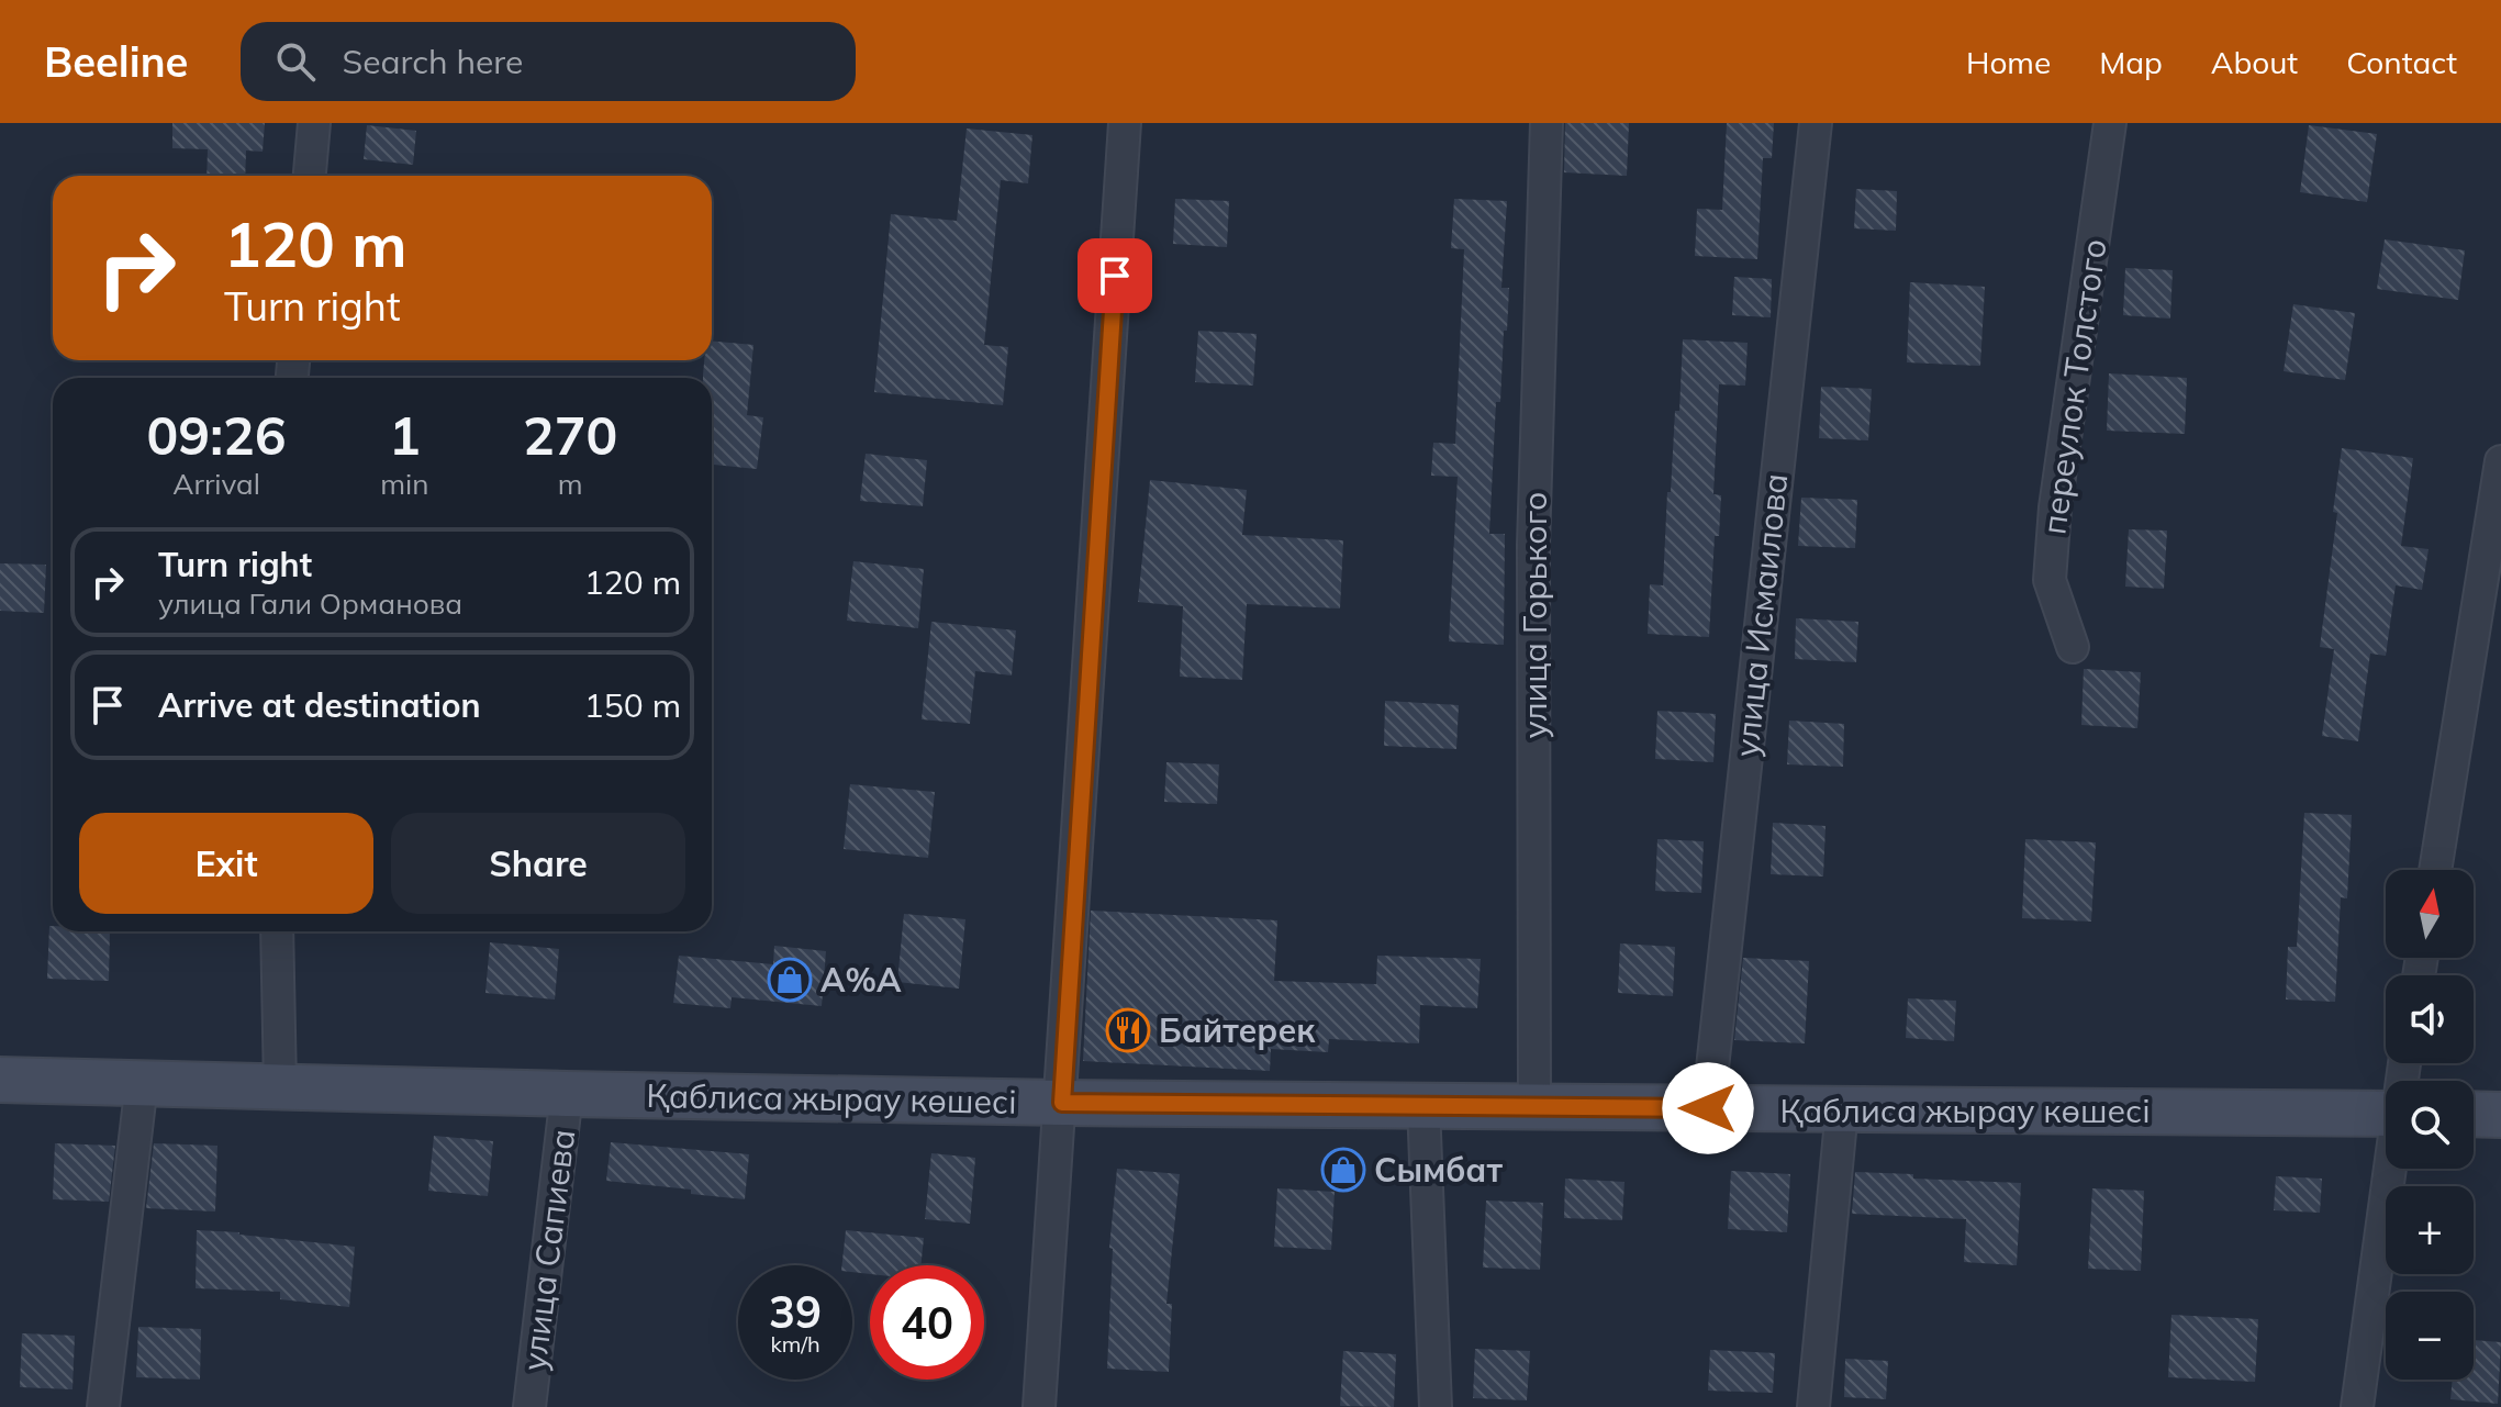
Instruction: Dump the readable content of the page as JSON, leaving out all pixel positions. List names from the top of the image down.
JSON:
{
  "streets": {
    "street": [
      "переулок Толстого",
      "улица Горького",
      "улица Исмаилова",
      "Қаблиса жырау көшесі",
      "улица Сапиева"
    ]
  },
  "crossings": [
    ["улица Горького", "Қаблиса жырау көшесі"],
    ["улица Исмаилова", "Қаблиса жырау көшесі"],
    ["Қаблиса жырау көшесі", "улица Сапиева"]
  ],
  "places": {
    "shop": ["A%A", "Сымбат"],
    "restaurant": ["Байтерек"]
  },
  "north": "top",
  "page": {
    "header": "Beeline",
    "search": "Search here",
    "nav": [
      "Home",
      "Map",
      "About",
      "Contact"
    ],
    "turn": ["120 m", "Turn right"],
    "eta": [
      "09:26",
      "Arrival",
      "1",
      "min",
      "270",
      "m"
    ],
    "list": [
      {
        "name": "Turn right",
        "note": "улица Гали Орманова",
        "value": "120 m"
      },
      {
        "name": "Arrive at destination",
        "value": "150 m"
      }
    ],
    "buttons": ["Exit", "Share"],
    "map_buttons": ["+", "−"],
    "speed": "39 km/h",
    "limit": "40"
  }
}
